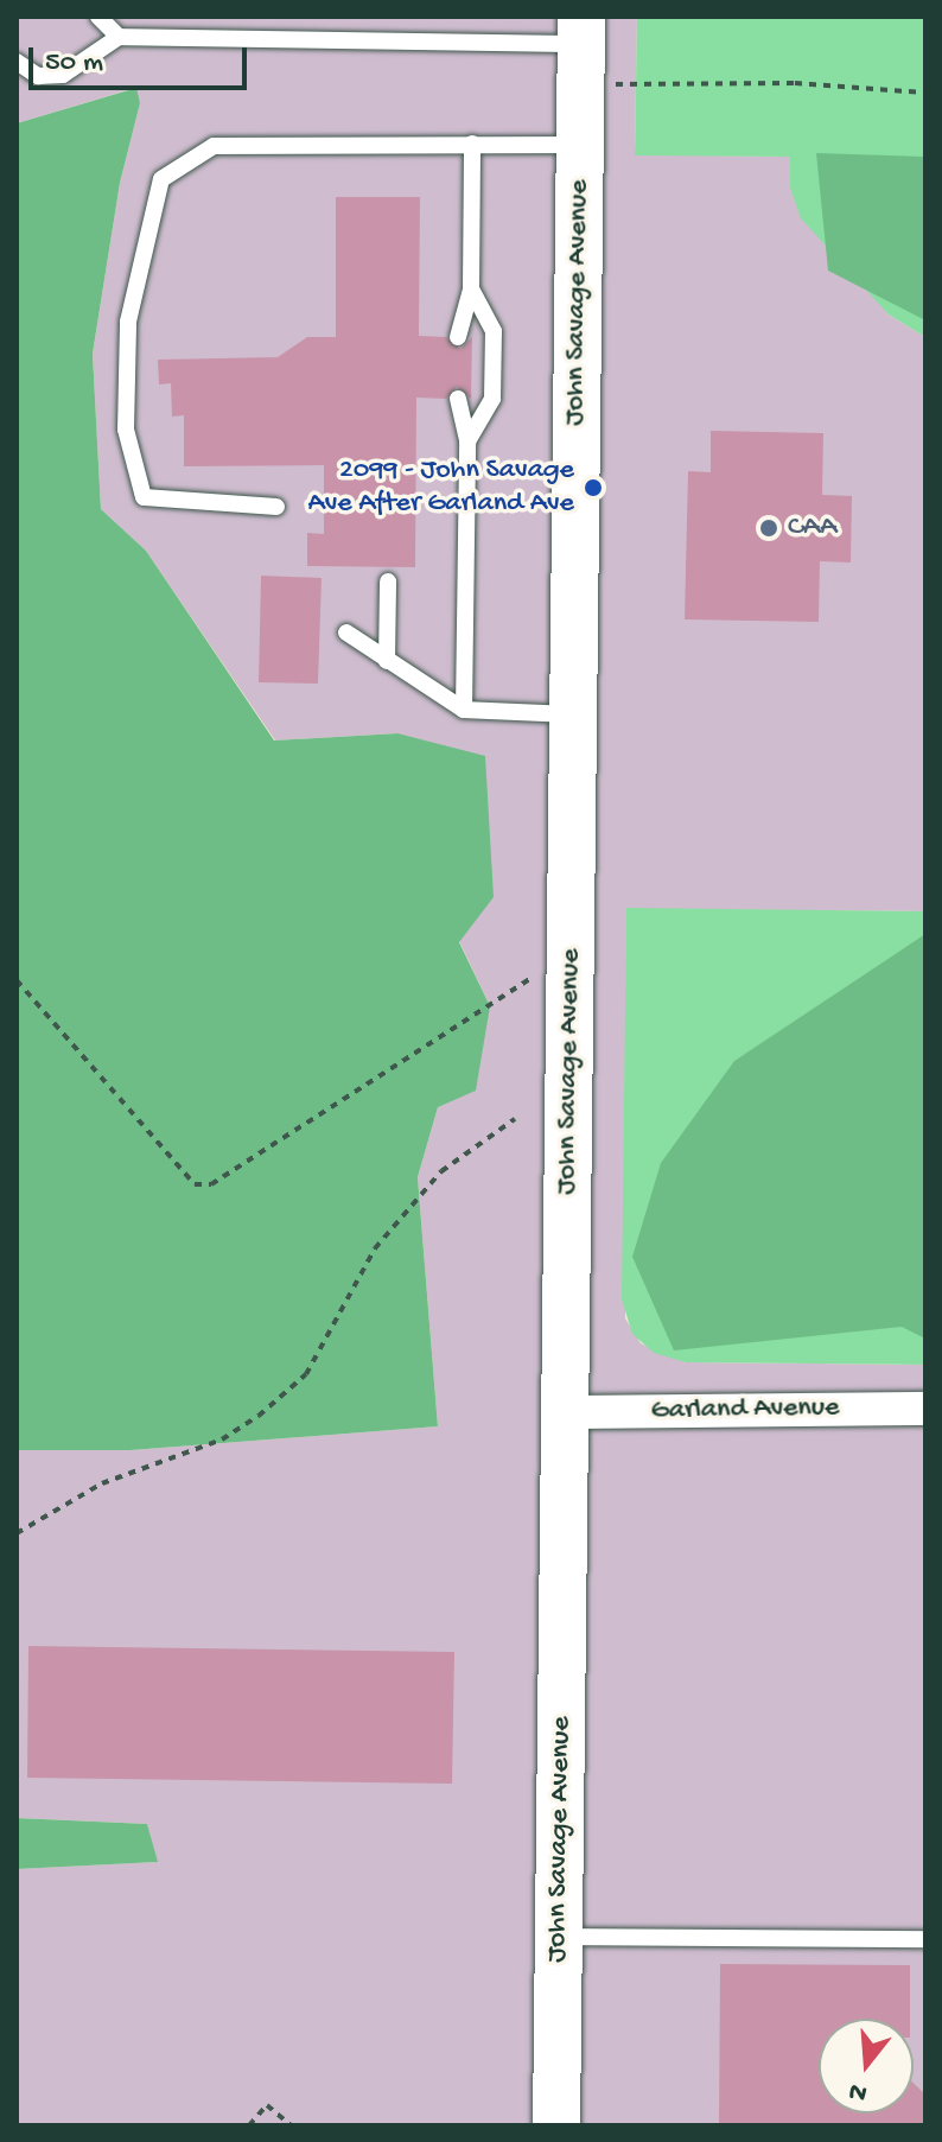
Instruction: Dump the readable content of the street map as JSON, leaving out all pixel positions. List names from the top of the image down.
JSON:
{
  "streets": {
    "main road": ["John Savage Avenue"],
    "street": ["Garland Avenue"]
  },
  "crossings": [
    ["John Savage Avenue", "Garland Avenue"]
  ],
  "places": ["2099 - John Savage Ave After Garland Ave", "CAA"],
  "scale_bar": "50 m",
  "north": "bottom"
}
